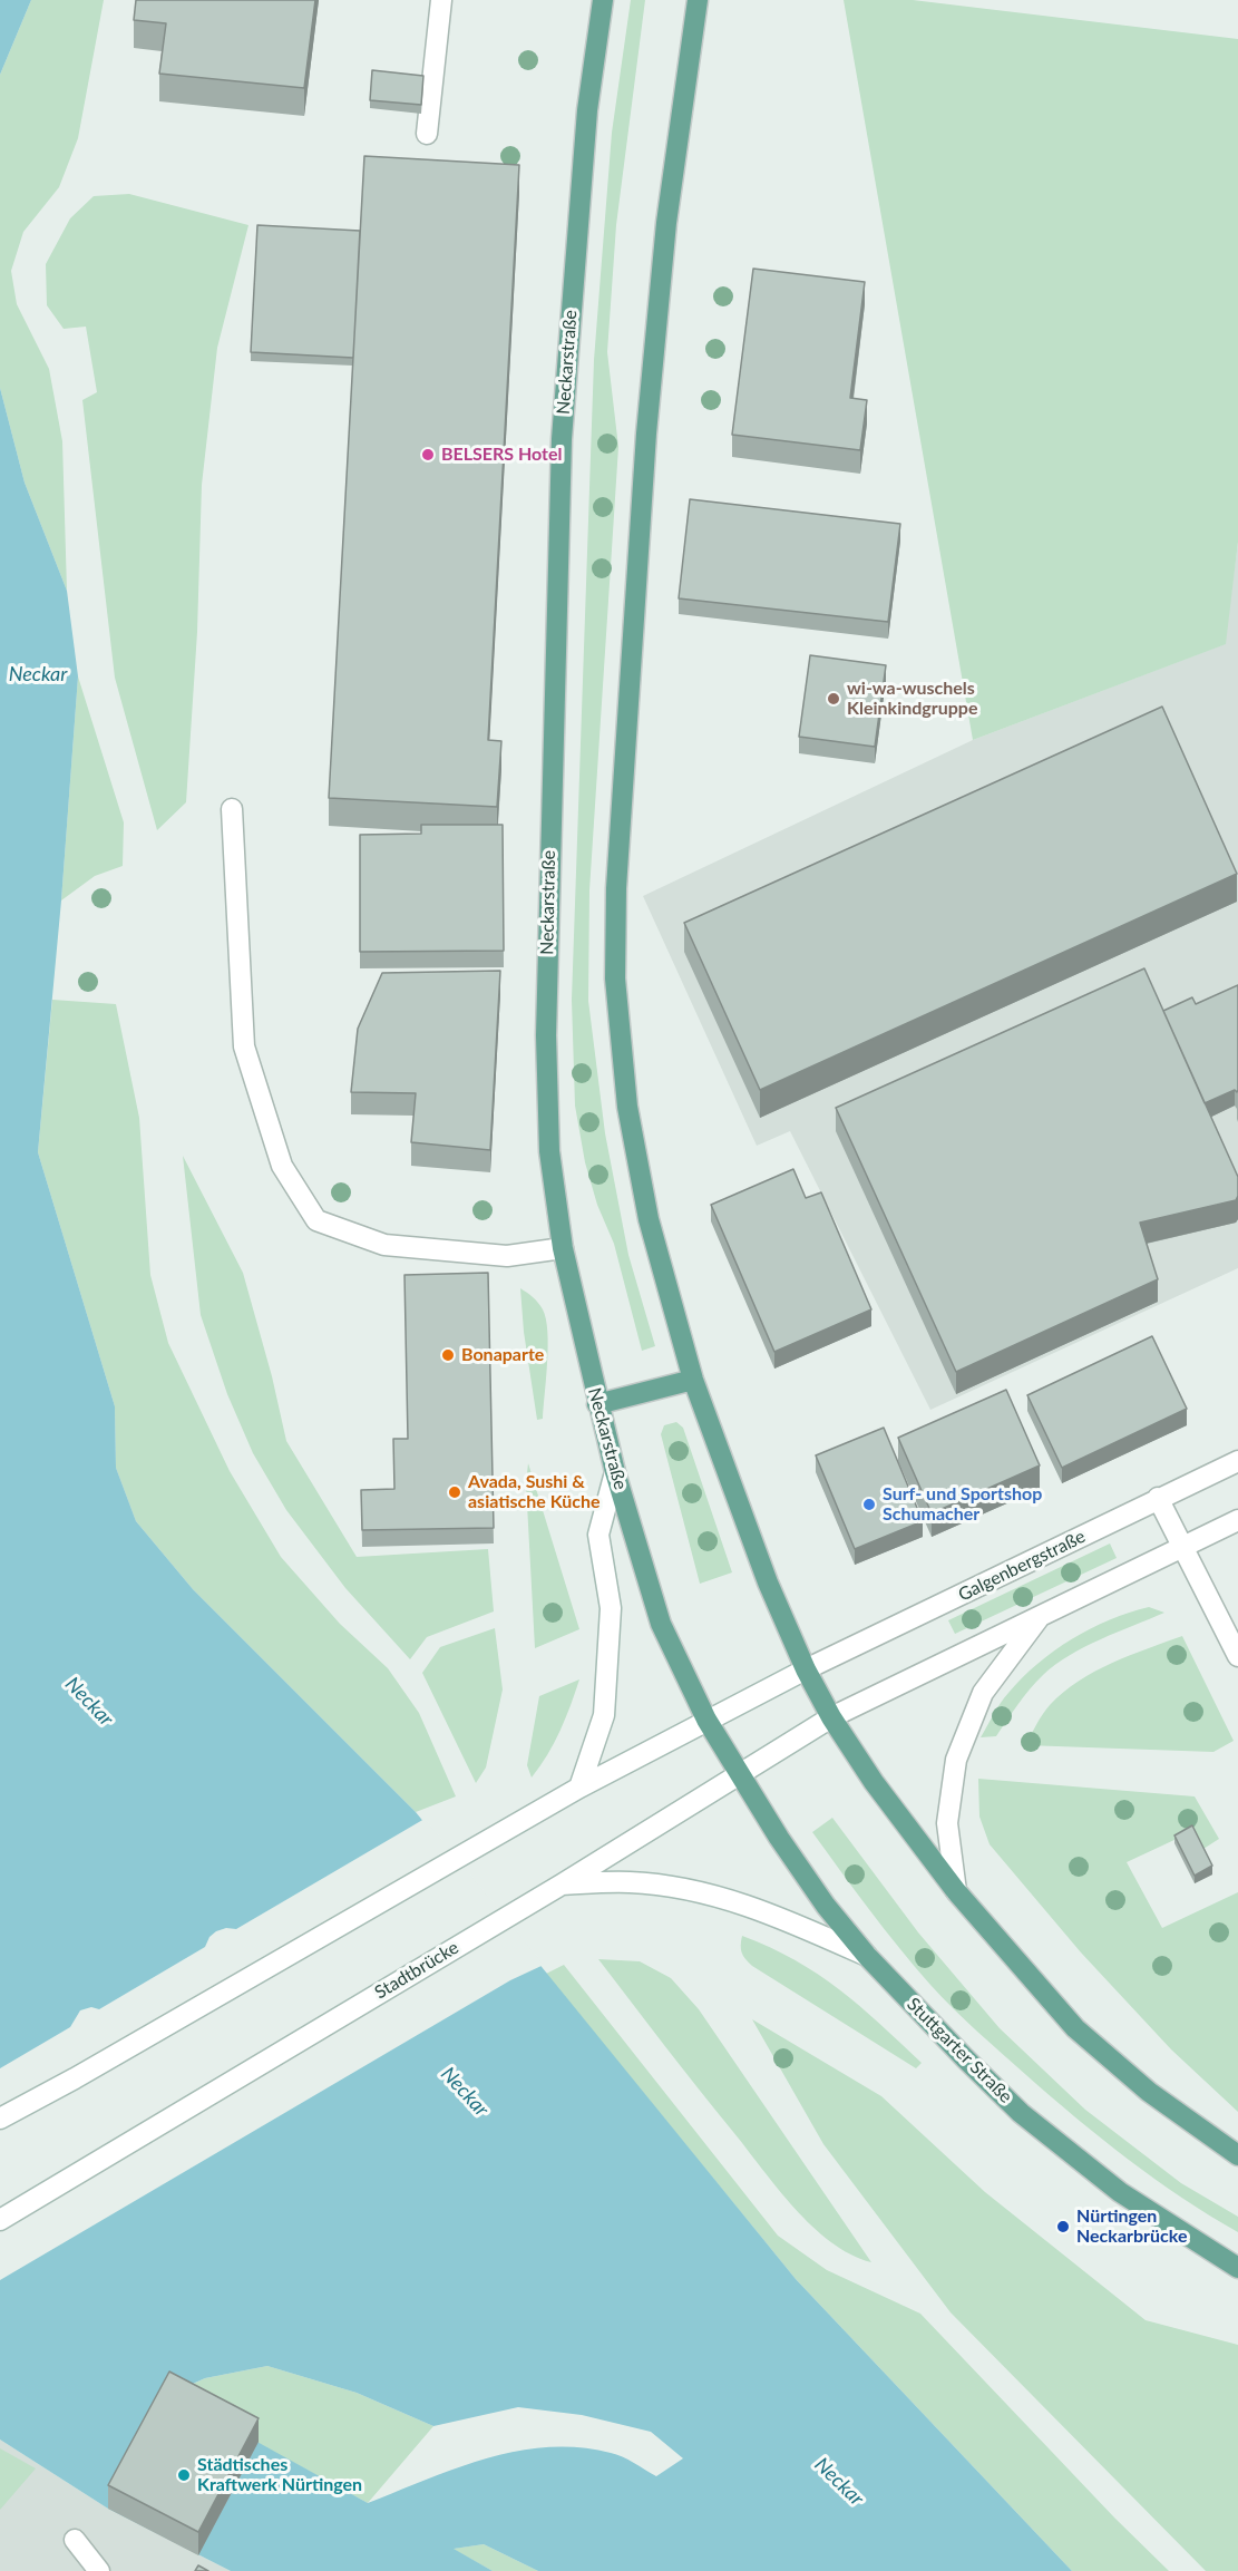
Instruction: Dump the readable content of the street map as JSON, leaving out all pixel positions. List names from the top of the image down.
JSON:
{
  "streets": {
    "main road": ["Neckarstraße", "Stuttgarter Straße"],
    "street": ["Galgenbergstraße", "Stadtbrücke"]
  },
  "crossings": [
    ["Neckarstraße", "Stadtbrücke"],
    ["Neckarstraße", "Stuttgarter Straße"],
    ["Stadtbrücke", "Stuttgarter Straße"]
  ],
  "water": ["Neckar"],
  "places": [
    "BELSERS Hotel",
    "wi-wa-wuschels Kleinkindgruppe",
    "Bonaparte",
    "Avada, Sushi & asiatische Küche",
    "Surf- und Sportshop Schumacher",
    "Nürtingen Neckarbrücke",
    "Städtisches Kraftwerk Nürtingen"
  ]
}
